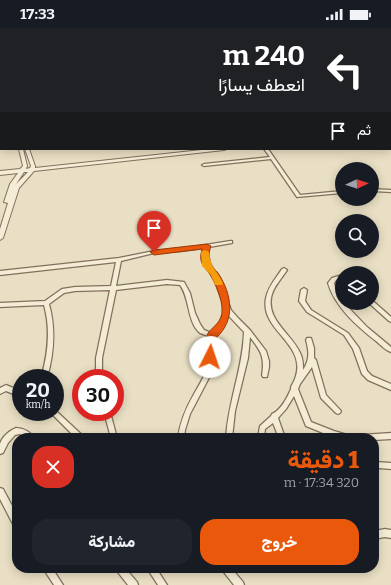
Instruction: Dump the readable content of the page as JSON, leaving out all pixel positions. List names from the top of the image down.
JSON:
{
  "north": "right",
  "page": {
    "status": "17:33",
    "turn": ["240 m", "انعطف يسارًا"],
    "then": "ثم",
    "speed": "20 km/h",
    "limit": "30",
    "heading": ["1 دقيقة", "320 m · 17:34"],
    "buttons": ["خروج", "مشاركة"]
  }
}
